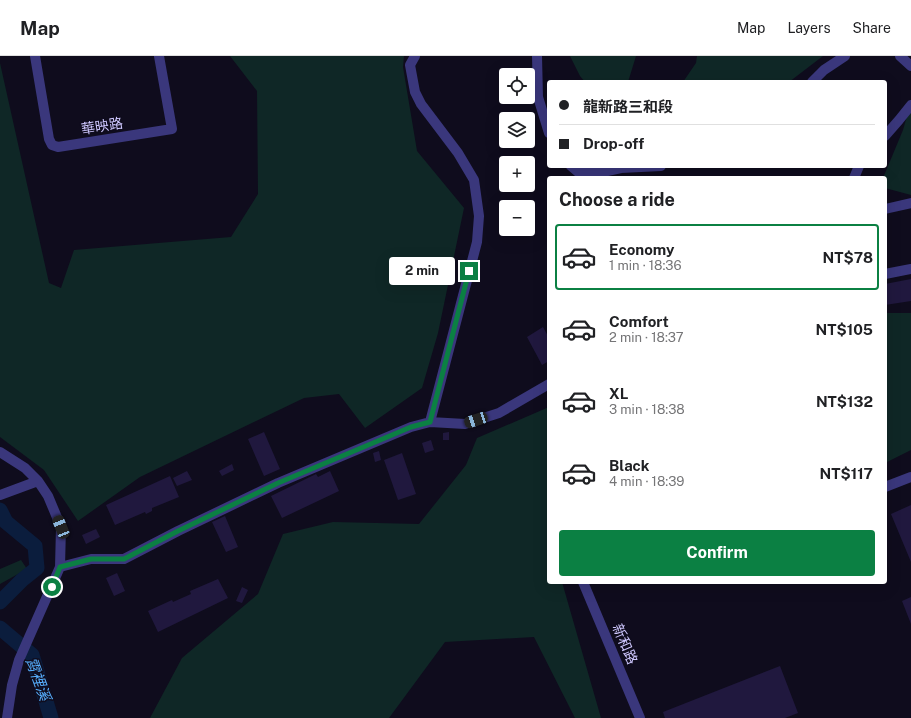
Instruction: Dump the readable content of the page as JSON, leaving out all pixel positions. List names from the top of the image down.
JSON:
{
  "streets": {
    "street": ["華映路", "新和路"]
  },
  "water": ["霄裡溪"],
  "page": {
    "header": "Map",
    "nav": ["Map", "Layers", "Share"],
    "map_buttons": ["+", "−"],
    "banner": ["龍新路三和段", "Drop-off"],
    "heading": "Choose a ride",
    "list": [
      {
        "name": "Economy",
        "note": "1 min · 18:36",
        "value": "NT$78"
      },
      {
        "name": "Comfort",
        "note": "2 min · 18:37",
        "value": "NT$105"
      },
      {
        "name": "XL",
        "note": "3 min · 18:38",
        "value": "NT$132"
      },
      {
        "name": "Black",
        "note": "4 min · 18:39",
        "value": "NT$117"
      }
    ],
    "bubble": "2 min",
    "buttons": "Confirm"
  }
}
